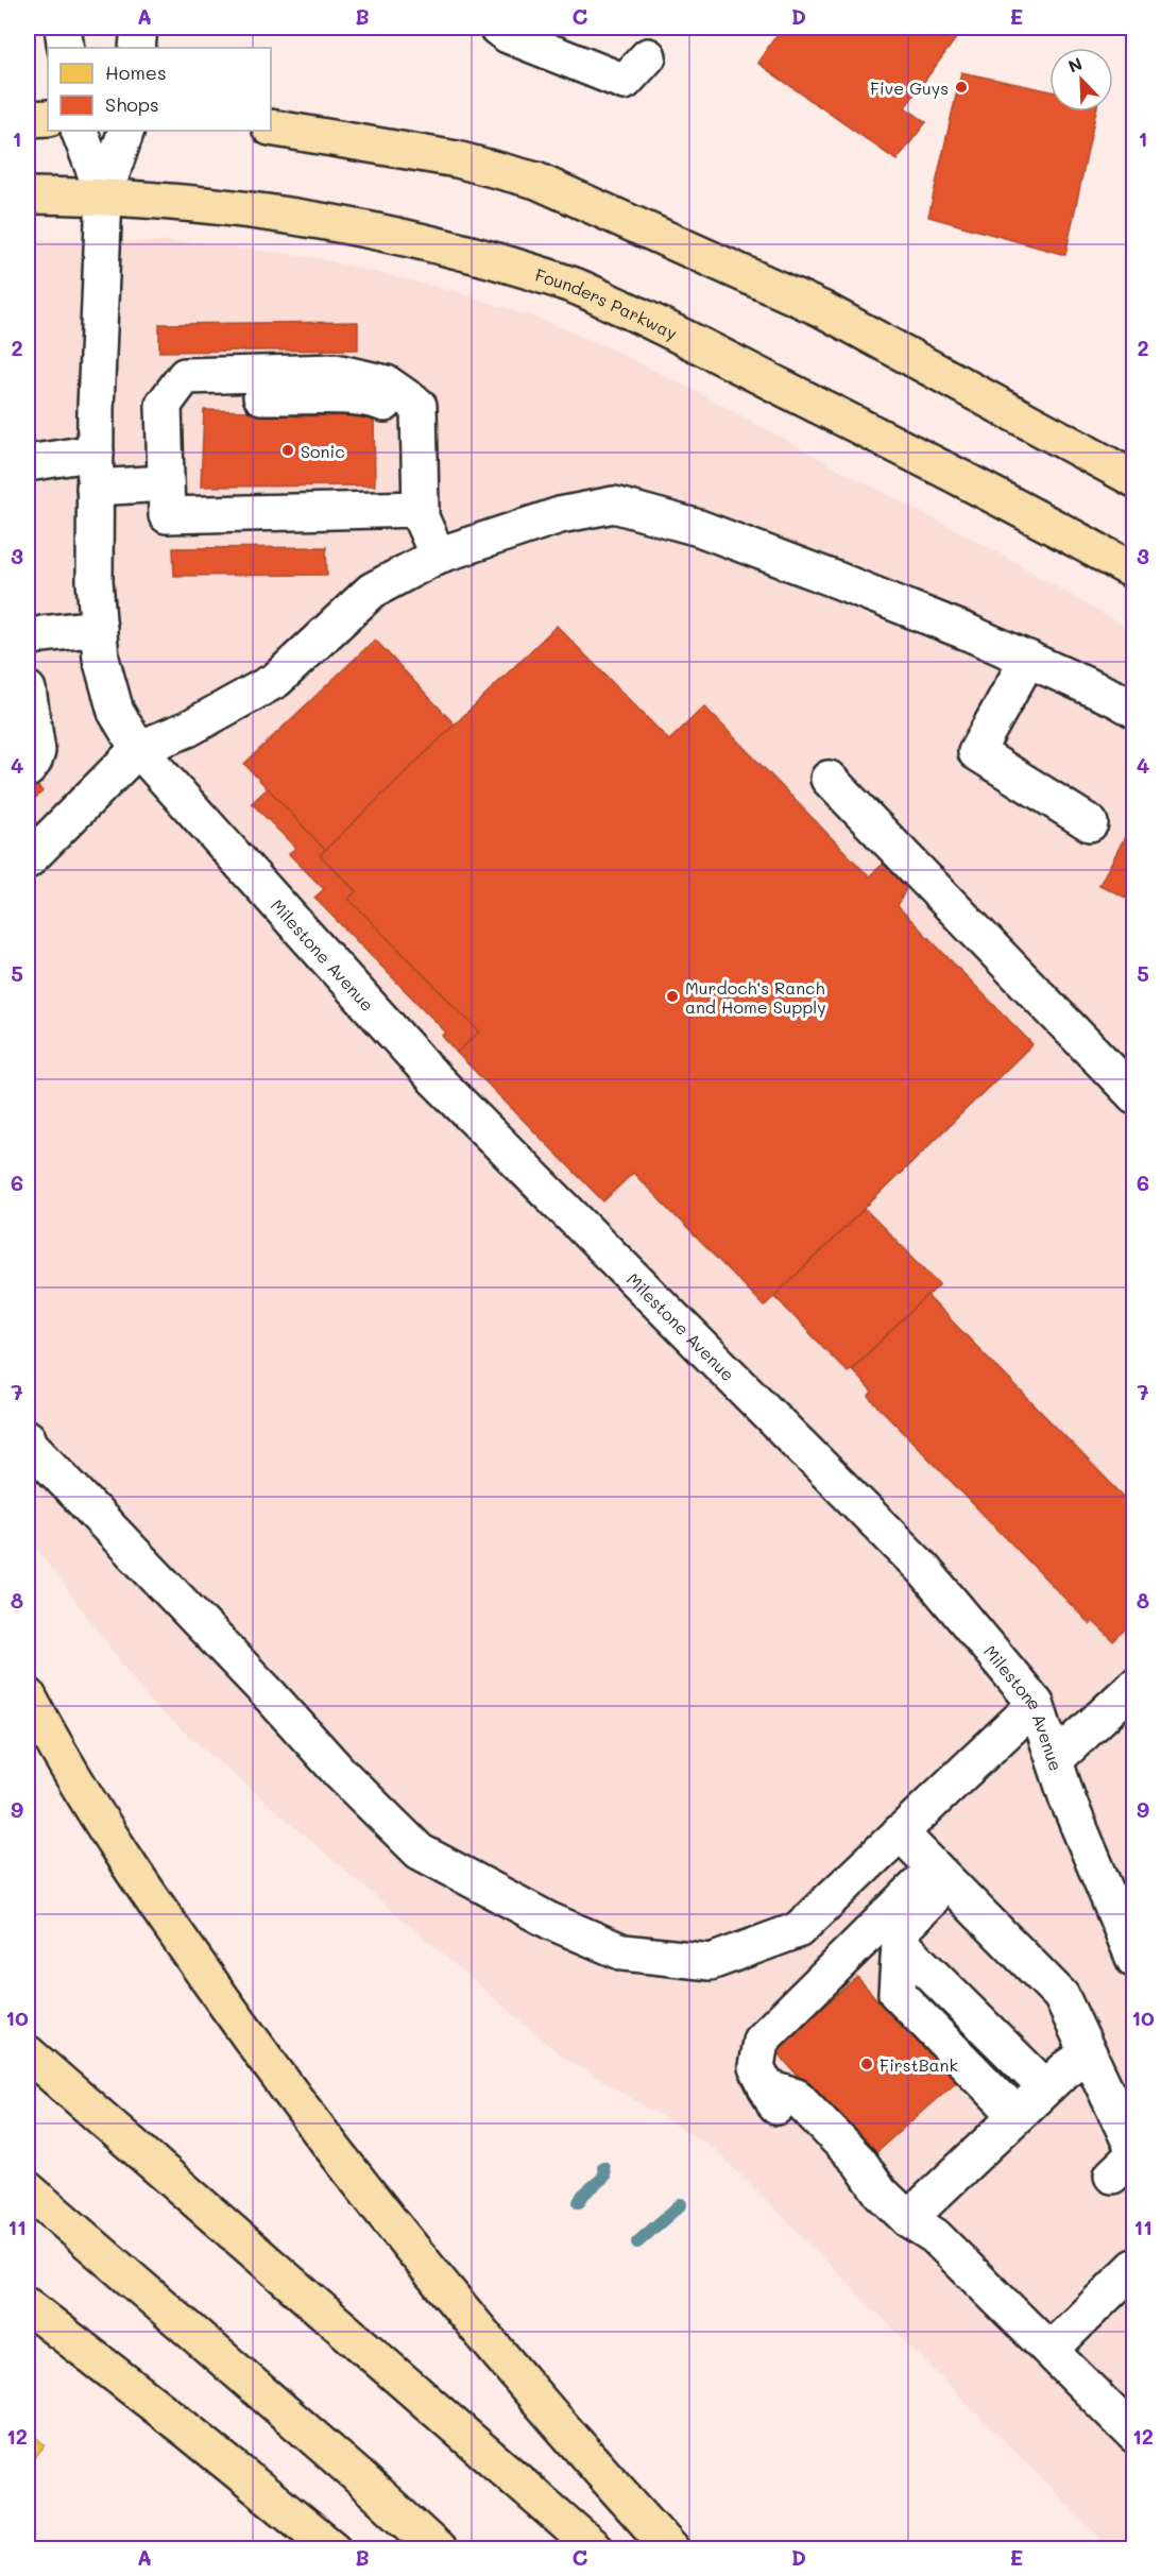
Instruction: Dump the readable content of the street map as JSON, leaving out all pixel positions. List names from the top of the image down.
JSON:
{
  "streets": {
    "highway": ["Founders Parkway"],
    "street": ["Milestone Avenue"]
  },
  "crossings": [
    ["Founders Parkway", "Milestone Avenue"]
  ],
  "places": [
    "Five Guys",
    "Sonic",
    "Murdoch's Ranch and Home Supply",
    "FirstBank"
  ],
  "legend": ["Homes", "Shops"],
  "north": "top left",
  "grid": {
    "columns": [
      "A",
      "B",
      "C",
      "D",
      "E"
    ],
    "rows": [
      "1",
      "2",
      "3",
      "4",
      "5",
      "6",
      "7",
      "8",
      "9",
      "10",
      "11",
      "12"
    ]
  }
}
